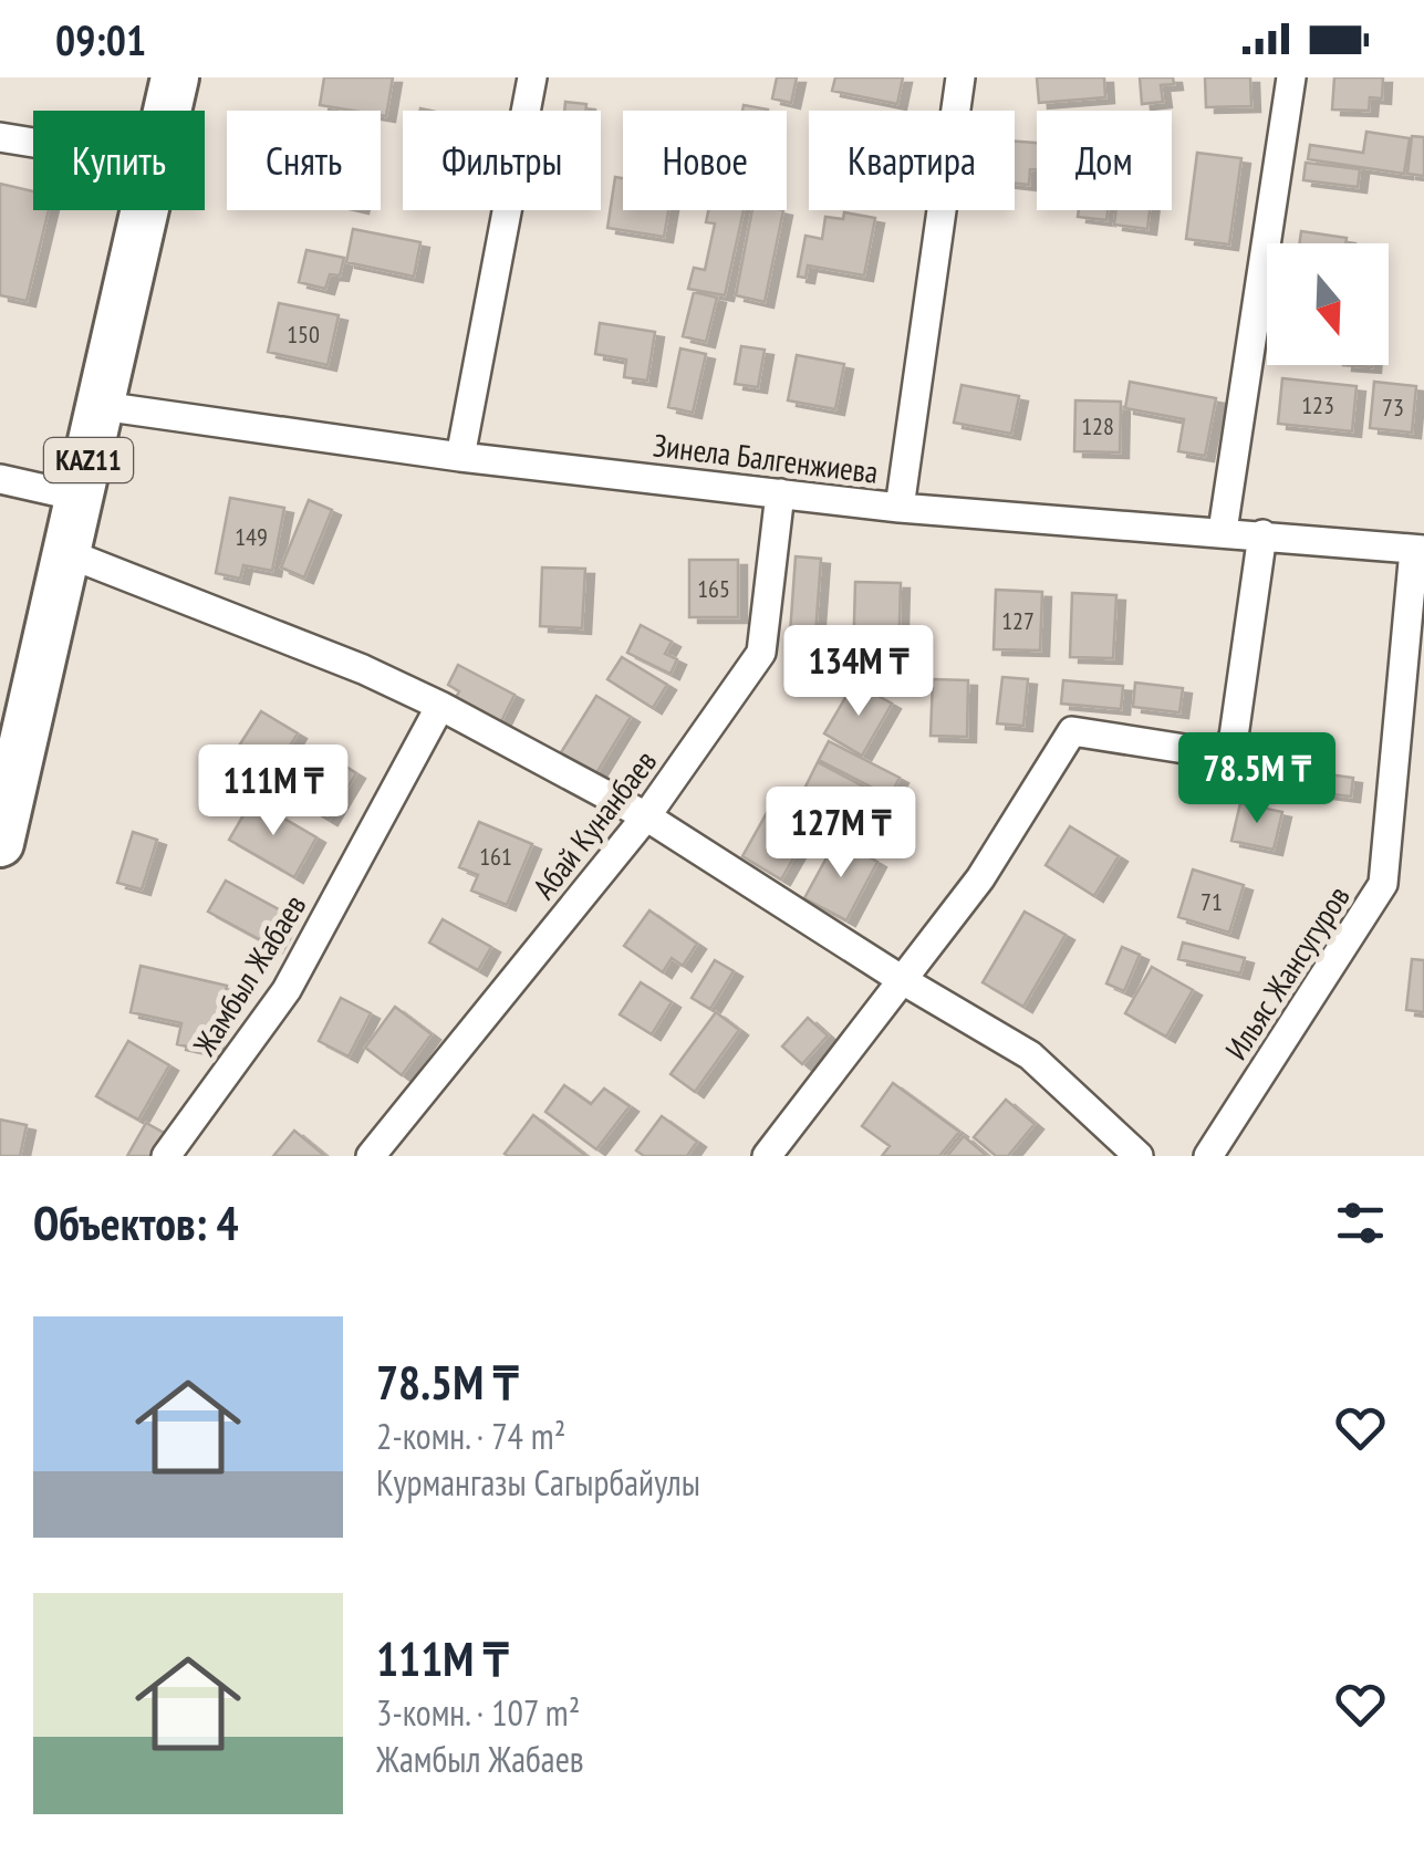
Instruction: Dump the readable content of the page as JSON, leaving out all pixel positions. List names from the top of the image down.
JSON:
{
  "streets": {
    "highway": ["KAZ11"],
    "street": [
      "Зинела Балгенжиева",
      "Абай Кунанбаев",
      "Ильяс Жансугуров",
      "Жамбыл Жабаев"
    ]
  },
  "crossings": [
    ["Зинела Балгенжиева", "KAZ11"],
    ["Зинела Балгенжиева", "Абай Кунанбаев"],
    ["Зинела Балгенжиева", "Ильяс Жансугуров"]
  ],
  "house_numbers": [
    "150",
    "123",
    "73",
    "128",
    "149",
    "165",
    "127",
    "161",
    "71"
  ],
  "north": "bottom",
  "page": {
    "status": "09:01",
    "chip": [
      "Купить",
      "Снять",
      "Фильтры",
      "Новое",
      "Квартира",
      "Дом"
    ],
    "price": [
      "134M ₸",
      "78.5M ₸",
      "111M ₸",
      "127M ₸"
    ],
    "heading": "Объектов: 4",
    "list": [
      {
        "name": "78.5M ₸",
        "note": "2-комн. · 74 m² · Курмангазы Сагырбайулы"
      },
      {
        "name": "111M ₸",
        "note": "3-комн. · 107 m² · Жамбыл Жабаев"
      }
    ]
  }
}
